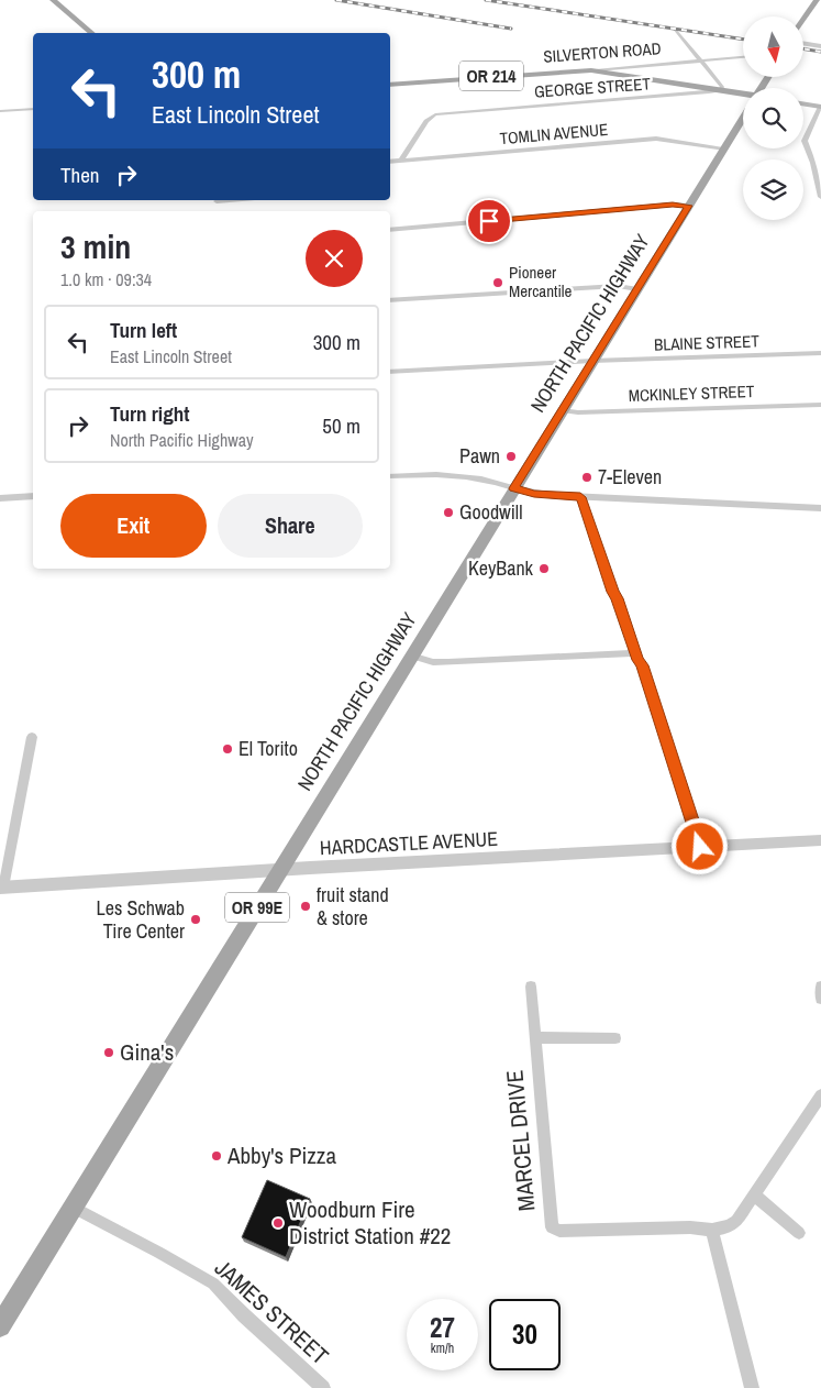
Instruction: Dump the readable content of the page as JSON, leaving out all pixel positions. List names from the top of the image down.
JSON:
{
  "streets": {
    "main road": [
      "SILVERTON ROAD",
      "OR 214",
      "NORTH PACIFIC HIGHWAY",
      "OR 99E"
    ],
    "street": [
      "GEORGE STREET",
      "TOMLIN AVENUE",
      "BLAINE STREET",
      "MCKINLEY STREET",
      "HARDCASTLE AVENUE",
      "MARCEL DRIVE",
      "JAMES STREET"
    ]
  },
  "crossings": [
    ["SILVERTON ROAD", "OR 214"],
    ["OR 214", "GEORGE STREET"],
    ["GEORGE STREET", "TOMLIN AVENUE"],
    ["TOMLIN AVENUE", "NORTH PACIFIC HIGHWAY"],
    ["NORTH PACIFIC HIGHWAY", "BLAINE STREET"],
    ["NORTH PACIFIC HIGHWAY", "MCKINLEY STREET"],
    ["NORTH PACIFIC HIGHWAY", "HARDCASTLE AVENUE"],
    ["NORTH PACIFIC HIGHWAY", "JAMES STREET"]
  ],
  "places": [
    "Pioneer Mercantile",
    "Pawn",
    "7-Eleven",
    "Goodwill",
    "KeyBank",
    "El Torito",
    "fruit stand & store",
    "Les Schwab Tire Center",
    "Gina's",
    "Abby's Pizza",
    "Woodburn Fire District Station #22"
  ],
  "north": "bottom",
  "page": {
    "turn": ["300 m", "East Lincoln Street"],
    "then": "Then",
    "heading": ["3 min", "1.0 km · 09:34"],
    "list": [
      {
        "name": "Turn left",
        "note": "East Lincoln Street",
        "value": "300 m"
      },
      {
        "name": "Turn right",
        "note": "North Pacific Highway",
        "value": "50 m"
      }
    ],
    "buttons": ["Exit", "Share"],
    "speed": "27 km/h",
    "limit": "30"
  }
}
